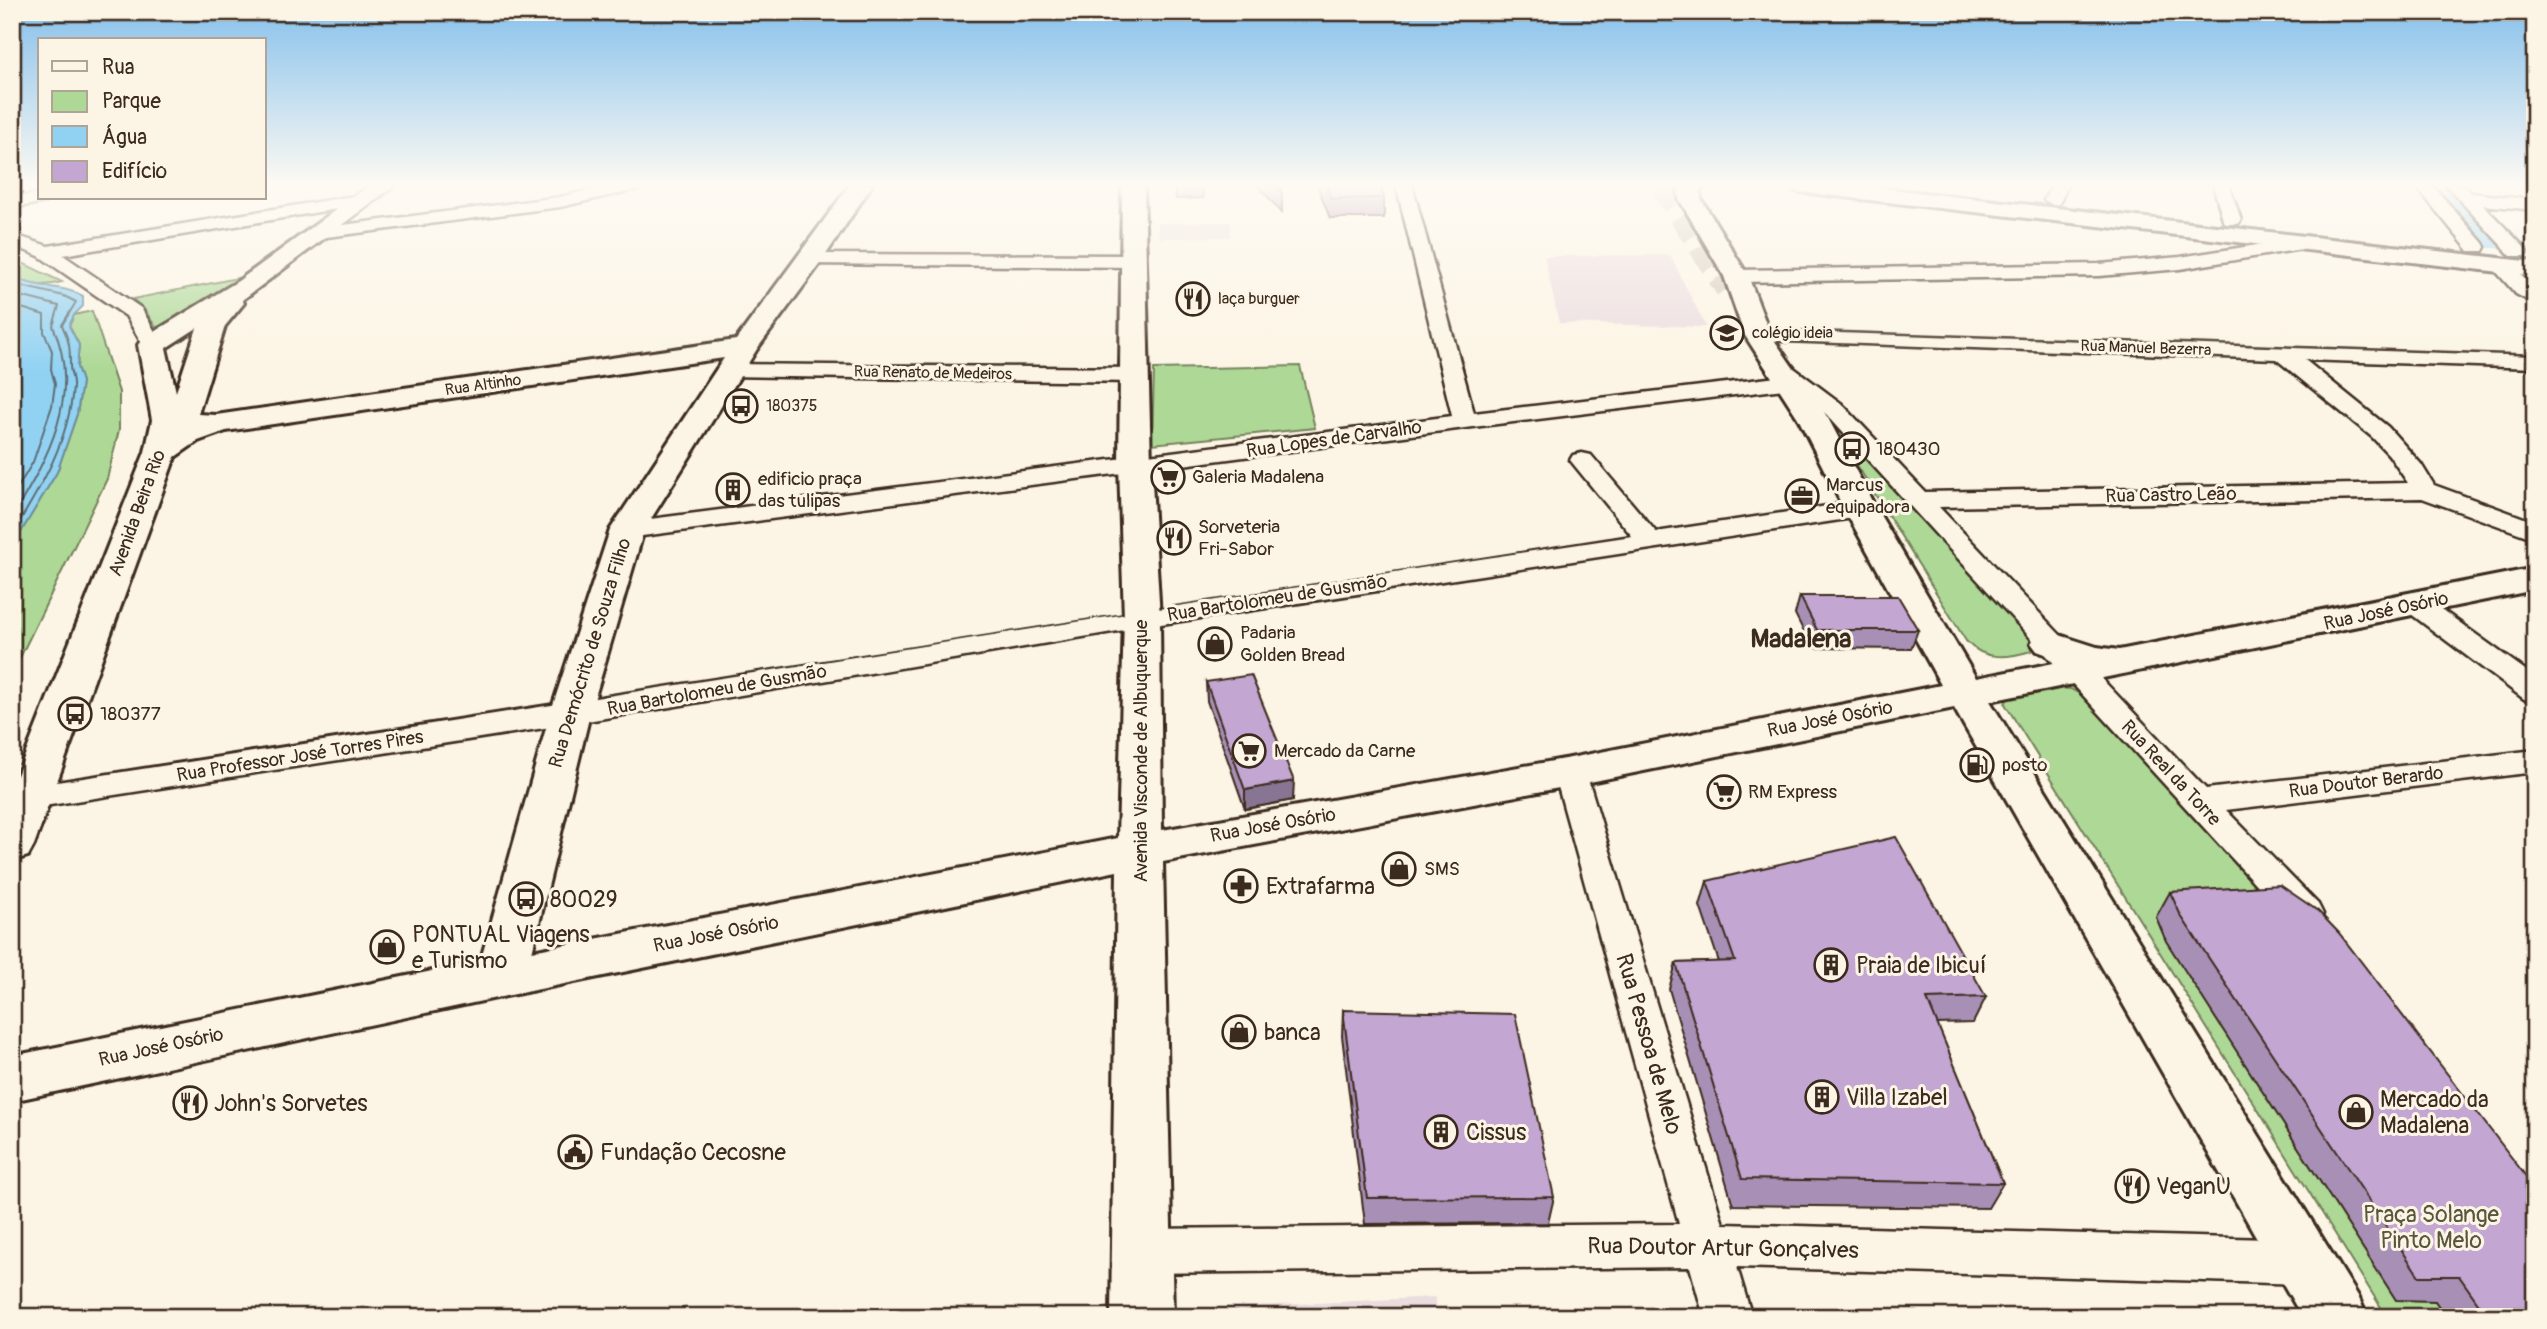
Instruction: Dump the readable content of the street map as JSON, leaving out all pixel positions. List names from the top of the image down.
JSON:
{
  "streets": {
    "main road": [
      "Rua Altinho",
      "Avenida Beira Rio",
      "Rua José Osório",
      "Rua Demócrito de Souza Filho",
      "Avenida Visconde de Albuquerque",
      "Rua Real da Torre"
    ],
    "street": [
      "Rua Manuel Bezerra",
      "Rua Renato de Medeiros",
      "Rua Lopes de Carvalho",
      "Rua Castro Leão",
      "Rua Bartolomeu de Gusmão",
      "Rua Professor José Torres Pires",
      "Rua Doutor Berardo",
      "Rua Pessoa de Melo",
      "Rua Doutor Artur Gonçalves"
    ]
  },
  "crossings": [
    ["Rua Manuel Bezerra", "Rua Real da Torre"],
    ["Rua Renato de Medeiros", "Rua Altinho"],
    ["Rua Renato de Medeiros", "Rua Demócrito de Souza Filho"],
    ["Rua Renato de Medeiros", "Avenida Visconde de Albuquerque"],
    ["Rua Altinho", "Rua Demócrito de Souza Filho"],
    ["Rua Lopes de Carvalho", "Rua Demócrito de Souza Filho"],
    ["Rua Lopes de Carvalho", "Avenida Visconde de Albuquerque"],
    ["Rua Lopes de Carvalho", "Rua Real da Torre"],
    ["Rua Castro Leão", "Rua Real da Torre"],
    ["Avenida Beira Rio", "Rua Professor José Torres Pires"],
    ["Rua Bartolomeu de Gusmão", "Rua Demócrito de Souza Filho"],
    ["Rua Bartolomeu de Gusmão", "Avenida Visconde de Albuquerque"],
    ["Rua Bartolomeu de Gusmão", "Rua Professor José Torres Pires"],
    ["Rua Bartolomeu de Gusmão", "Rua Real da Torre"],
    ["Rua José Osório", "Rua Demócrito de Souza Filho"],
    ["Rua José Osório", "Avenida Visconde de Albuquerque"],
    ["Rua José Osório", "Rua Real da Torre"],
    ["Rua José Osório", "Rua Pessoa de Melo"],
    ["Rua Demócrito de Souza Filho", "Rua Professor José Torres Pires"],
    ["Avenida Visconde de Albuquerque", "Rua Doutor Artur Gonçalves"],
    ["Rua Real da Torre", "Rua Doutor Berardo"],
    ["Rua Real da Torre", "Rua Doutor Artur Gonçalves"],
    ["Rua Pessoa de Melo", "Rua Doutor Artur Gonçalves"]
  ],
  "districts": ["Madalena"],
  "parks": ["Praça Solange Pinto Melo"],
  "places": {
    "restaurant": [
      "laça burguer",
      "Sorveteria Fri-Sabor",
      "John's Sorvetes",
      "VeganU"
    ],
    "school or university": ["colégio ideia"],
    "bus stop": [
      "180375",
      "180430",
      "180377",
      "80029"
    ],
    "supermarket": ["Galeria Madalena", "Mercado da Carne", "RM Express"],
    "building": [
      "edificio praça das tulipas",
      "Praia de Ibicuí",
      "Villa Izabel",
      "Cissus"
    ],
    "office": ["Marcus equipadora"],
    "shop": [
      "Padaria Golden Bread",
      "SMS",
      "PONTUAL Viagens e Turismo",
      "banca",
      "Mercado da Madalena"
    ],
    "fuel station": ["posto"],
    "pharmacy": ["Extrafarma"],
    "public building": ["Fundação Cecosne"]
  },
  "legend": [
    "Rua",
    "Parque",
    "Água",
    "Edifício"
  ]
}
